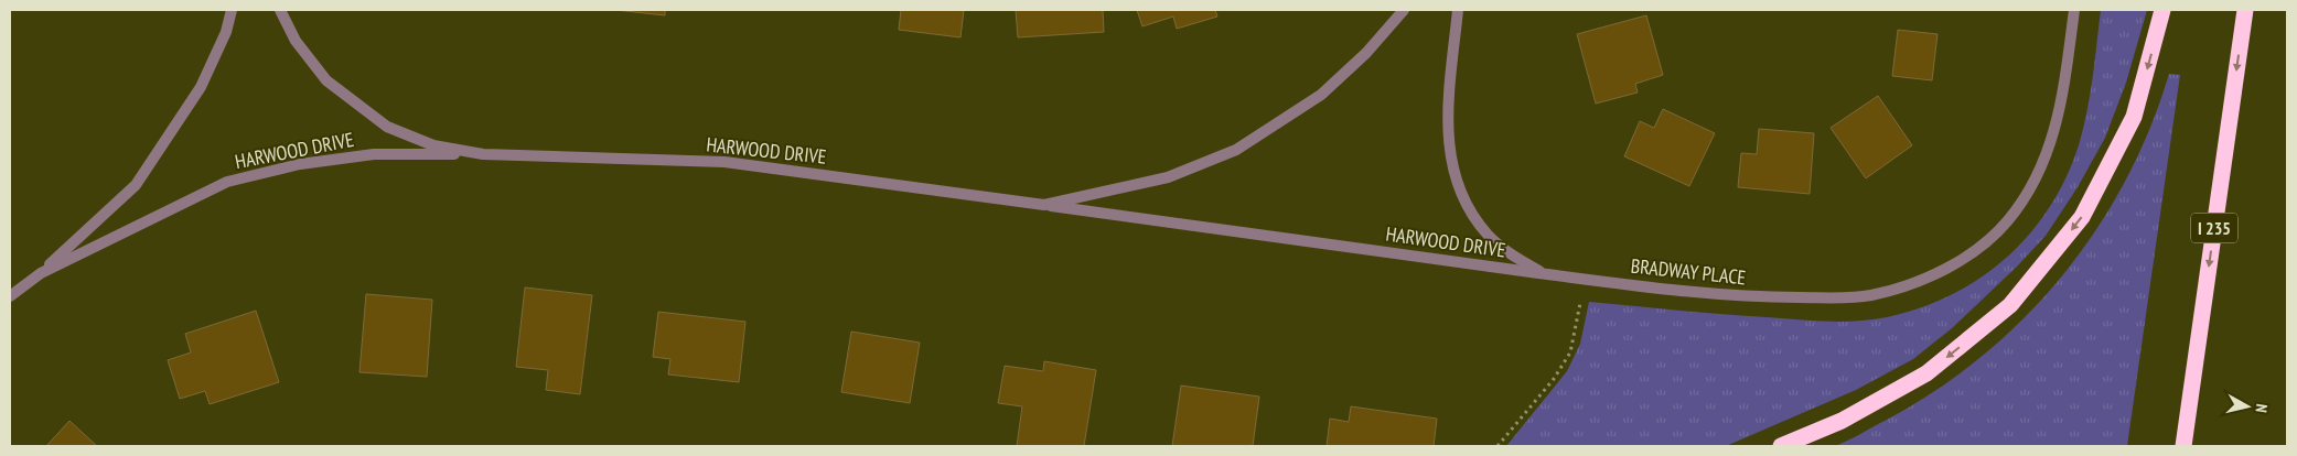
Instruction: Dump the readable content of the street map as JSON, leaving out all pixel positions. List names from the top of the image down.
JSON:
{
  "streets": {
    "highway": ["I 235"],
    "street": ["HARWOOD DRIVE", "BRADWAY PLACE"]
  },
  "crossings": [
    ["HARWOOD DRIVE", "BRADWAY PLACE"]
  ],
  "north": "right"
}
